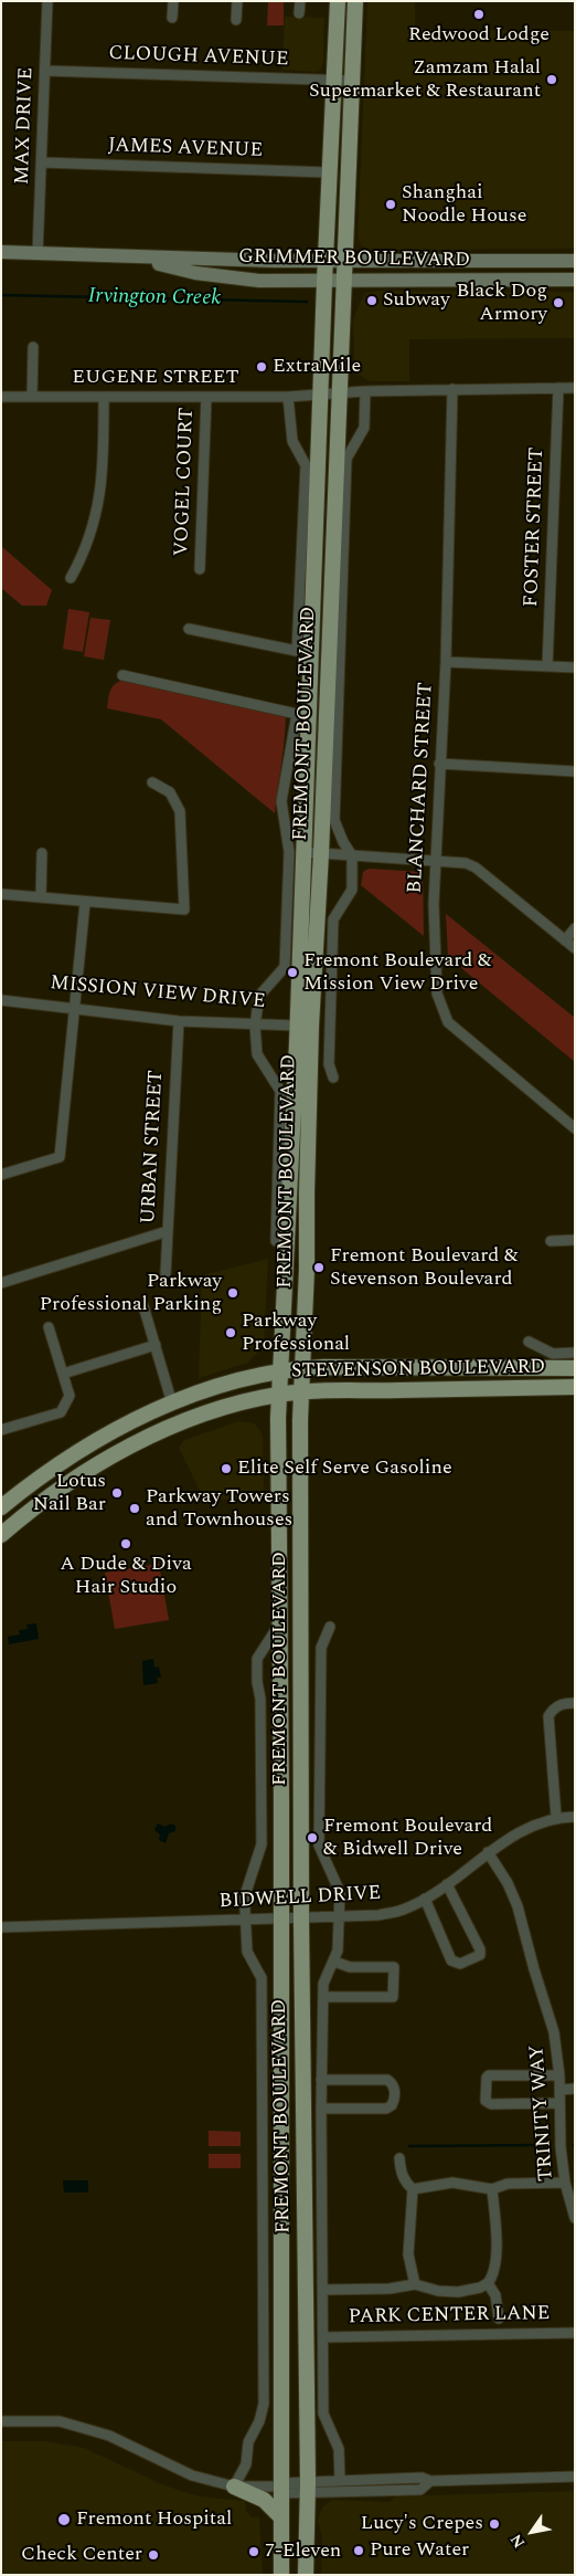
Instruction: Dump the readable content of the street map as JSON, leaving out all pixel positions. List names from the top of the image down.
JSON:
{
  "streets": {
    "main road": ["FREMONT BOULEVARD", "STEVENSON BOULEVARD"],
    "street": [
      "CLOUGH AVENUE",
      "MAX DRIVE",
      "JAMES AVENUE",
      "GRIMMER BOULEVARD",
      "EUGENE STREET",
      "VOGEL COURT",
      "FOSTER STREET",
      "BLANCHARD STREET",
      "MISSION VIEW DRIVE",
      "URBAN STREET",
      "BIDWELL DRIVE",
      "TRINITY WAY",
      "PARK CENTER LANE"
    ]
  },
  "crossings": [
    ["CLOUGH AVENUE", "MAX DRIVE"],
    ["CLOUGH AVENUE", "FREMONT BOULEVARD"],
    ["MAX DRIVE", "JAMES AVENUE"],
    ["MAX DRIVE", "GRIMMER BOULEVARD"],
    ["JAMES AVENUE", "FREMONT BOULEVARD"],
    ["GRIMMER BOULEVARD", "FREMONT BOULEVARD"],
    ["EUGENE STREET", "VOGEL COURT"],
    ["EUGENE STREET", "FOSTER STREET"],
    ["EUGENE STREET", "FREMONT BOULEVARD"],
    ["EUGENE STREET", "BLANCHARD STREET"],
    ["FREMONT BOULEVARD", "MISSION VIEW DRIVE"],
    ["FREMONT BOULEVARD", "STEVENSON BOULEVARD"],
    ["FREMONT BOULEVARD", "BIDWELL DRIVE"],
    ["FREMONT BOULEVARD", "PARK CENTER LANE"],
    ["MISSION VIEW DRIVE", "URBAN STREET"],
    ["BIDWELL DRIVE", "TRINITY WAY"]
  ],
  "water": ["Irvington Creek"],
  "places": [
    "Redwood Lodge",
    "Zamzam Halal Supermarket & Restaurant",
    "Shanghai Noodle House",
    "Subway",
    "Black Dog Armory",
    "ExtraMile",
    "Fremont Boulevard & Mission View Drive",
    "Fremont Boulevard & Stevenson Boulevard",
    "Parkway Professional Parking",
    "Parkway Professional",
    "Elite Self Serve Gasoline",
    "Lotus Nail Bar",
    "Parkway Towers and Townhouses",
    "A Dude & Diva Hair Studio",
    "Fremont Boulevard & Bidwell Drive",
    "Fremont Hospital",
    "Lucy's Crepes",
    "Pure Water",
    "7-Eleven",
    "Check Center"
  ],
  "north": "bottom left"
}
